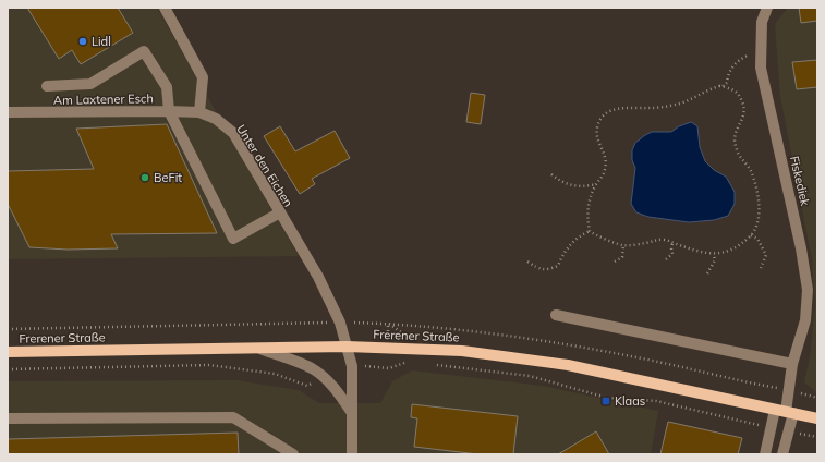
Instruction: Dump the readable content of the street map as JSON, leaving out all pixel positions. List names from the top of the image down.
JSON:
{
  "streets": {
    "main road": ["Frerener Straße"],
    "street": ["Am Laxtener Esch", "Unter den Eichen", "Fiskediek"]
  },
  "crossings": [
    ["Am Laxtener Esch", "Unter den Eichen"],
    ["Unter den Eichen", "Frerener Straße"],
    ["Fiskediek", "Frerener Straße"]
  ],
  "places": {
    "other": ["Lidl", "BeFit"],
    "transit": ["Klaas"]
  }
}
